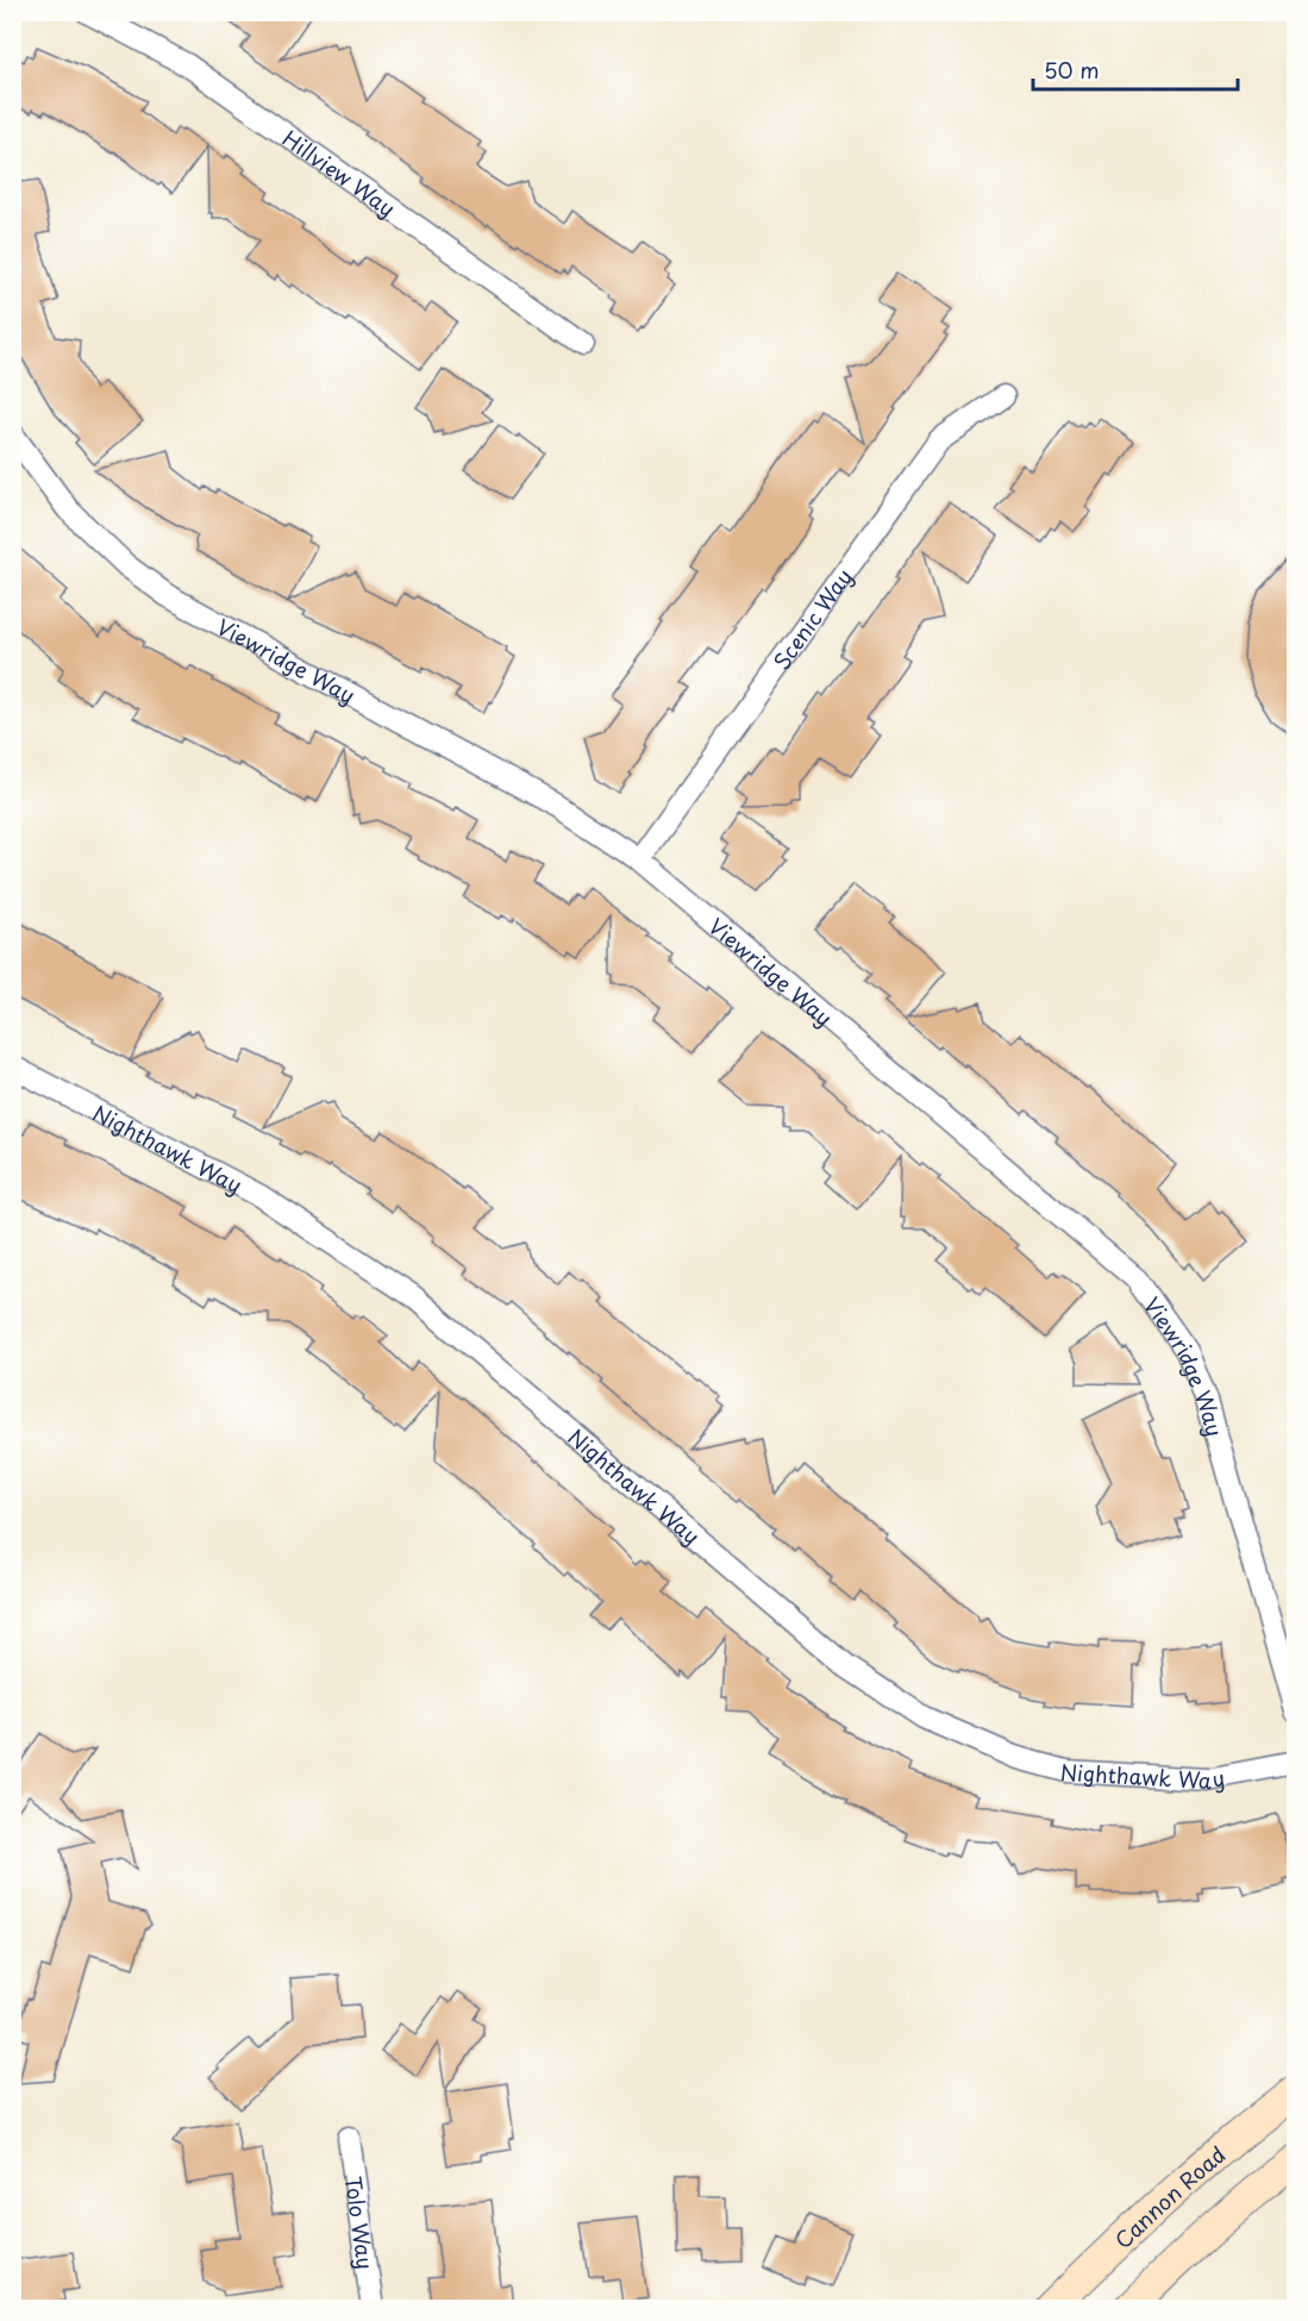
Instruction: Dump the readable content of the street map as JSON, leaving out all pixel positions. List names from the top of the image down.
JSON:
{
  "streets": {
    "main road": ["Cannon Road"],
    "street": [
      "Hillview Way",
      "Scenic Way",
      "Viewridge Way",
      "Nighthawk Way",
      "Tolo Way"
    ]
  },
  "crossings": [
    ["Scenic Way", "Viewridge Way"]
  ],
  "scale_bar": "50 m"
}
